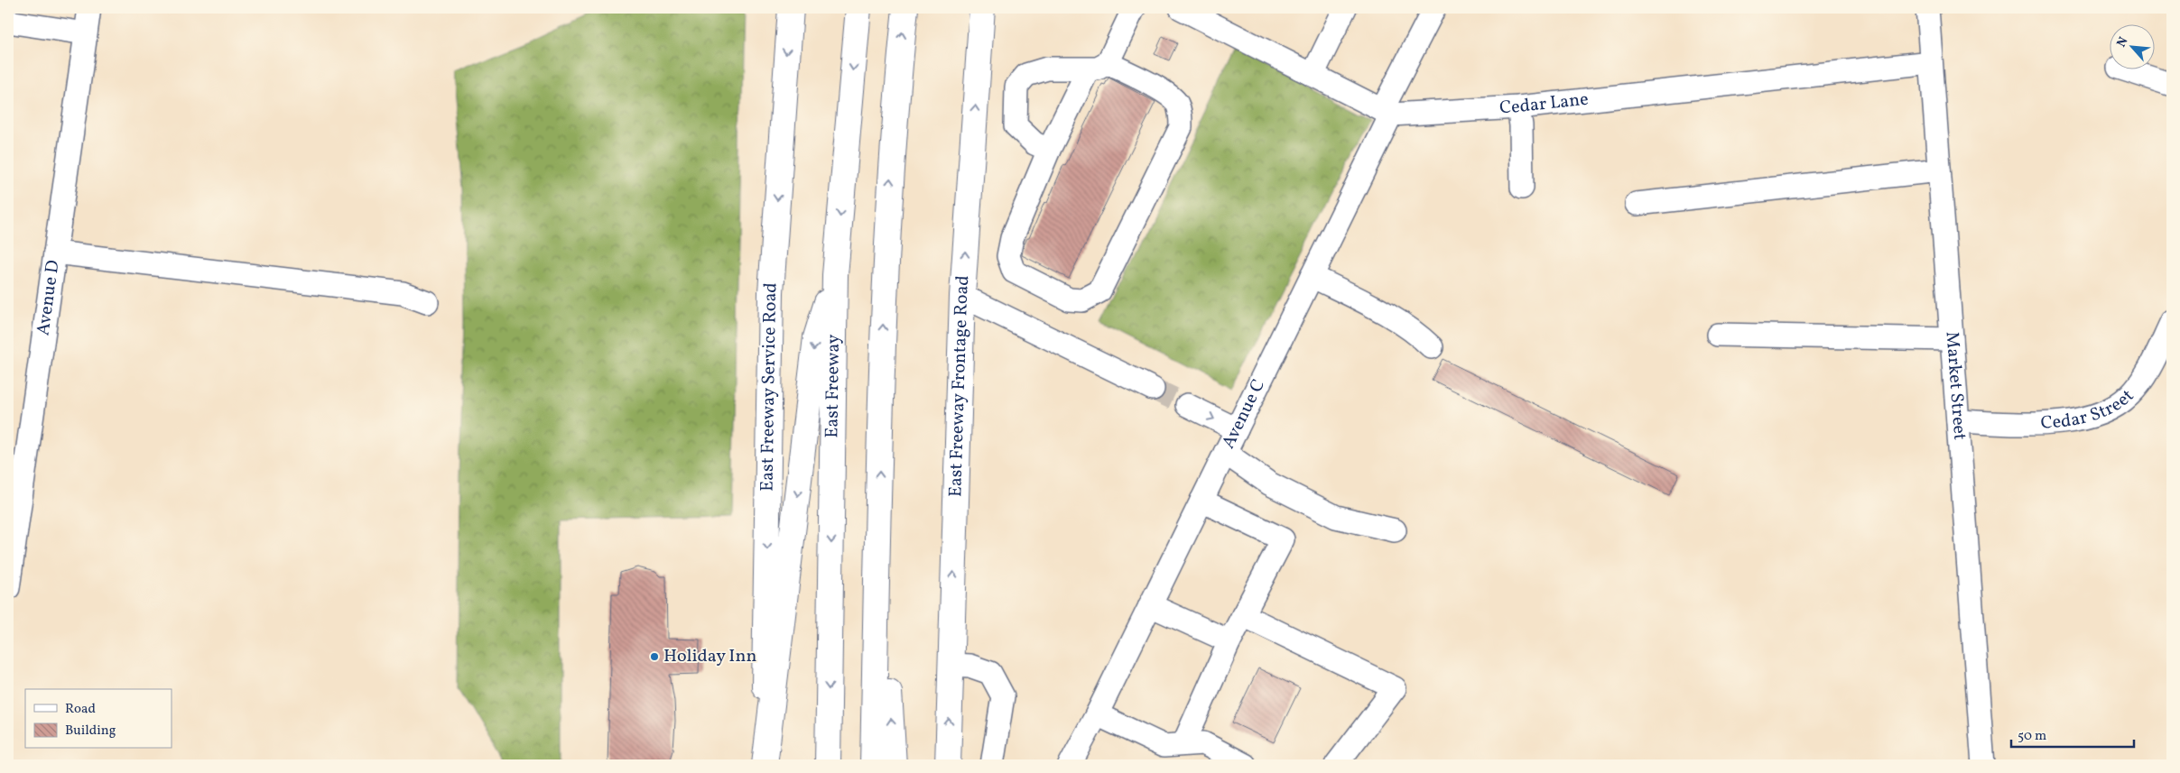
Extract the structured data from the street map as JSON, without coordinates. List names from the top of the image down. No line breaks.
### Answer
{"streets":{"main road":["East Freeway Service Road","East Freeway","East Freeway Frontage Road"],"street":["Cedar Lane","Avenue D","Market Street","Cedar Street","Avenue C"]},"crossings":[["Cedar Lane","Market Street"],["Cedar Lane","Avenue C"],["Market Street","Cedar Street"]],"places":["Holiday Inn"],"legend":["Road","Building"],"scale_bar":"50 m","north":"top left"}
